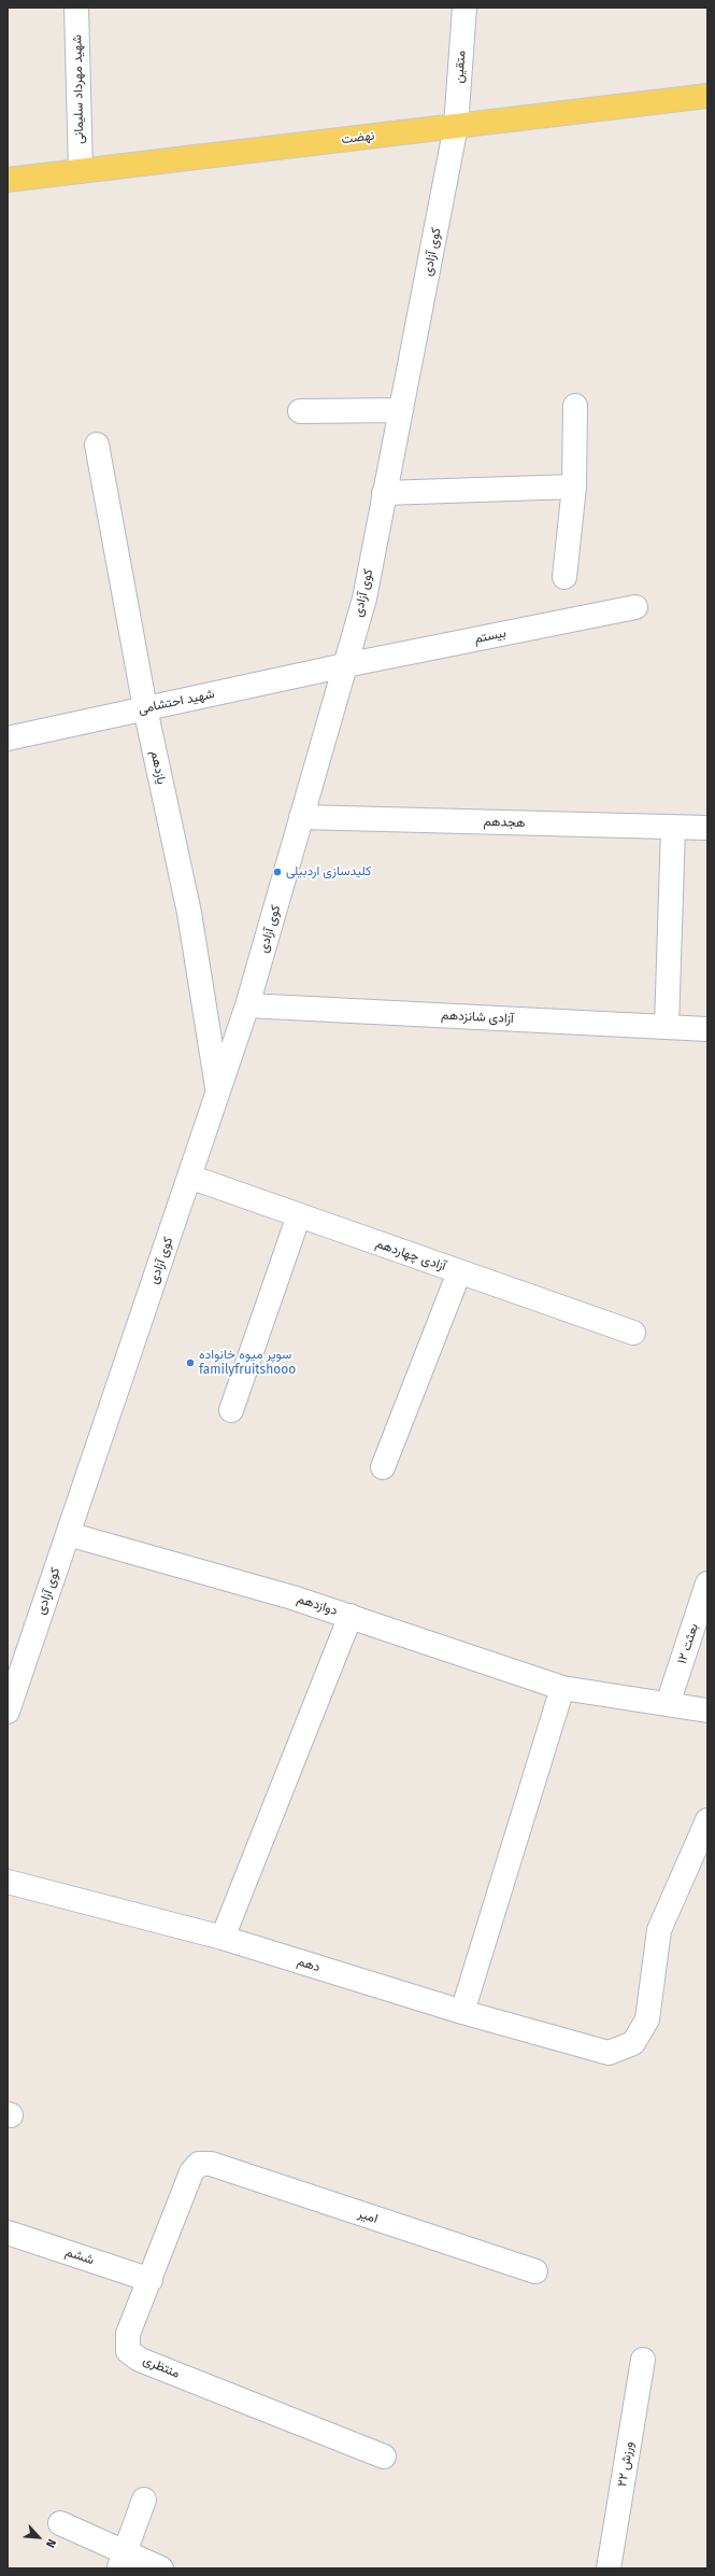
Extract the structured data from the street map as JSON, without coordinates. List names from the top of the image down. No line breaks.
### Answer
{"streets":{"main road":["نهضت"],"street":["متقین","شهید مهرداد سلیمانی","کوی آزادی","بیستم","شهید احتشامی","یازدهم","هجدهم","آزادی شانزدهم","آزادی چهاردهم","دوازدهم","بعثت ۱۲","دهم","امیر","ششم","منتظری","ورزش ۲۲"]},"crossings":[["متقین","نهضت"],["متقین","کوی آزادی"],["شهید مهرداد سلیمانی","نهضت"],["نهضت","کوی آزادی"],["کوی آزادی","بیستم"],["کوی آزادی","شهید احتشامی"],["کوی آزادی","یازدهم"],["کوی آزادی","هجدهم"],["کوی آزادی","آزادی شانزدهم"],["کوی آزادی","آزادی چهاردهم"],["کوی آزادی","دوازدهم"],["بیستم","شهید احتشامی"],["شهید احتشامی","یازدهم"],["دوازدهم","بعثت ۱۲"],["امیر","منتظری"],["ششم","منتظری"]],"places":["کلیدسازی اردبیلی","سوپر میوه خانواده familyfruitshooo"],"north":"bottom right"}
